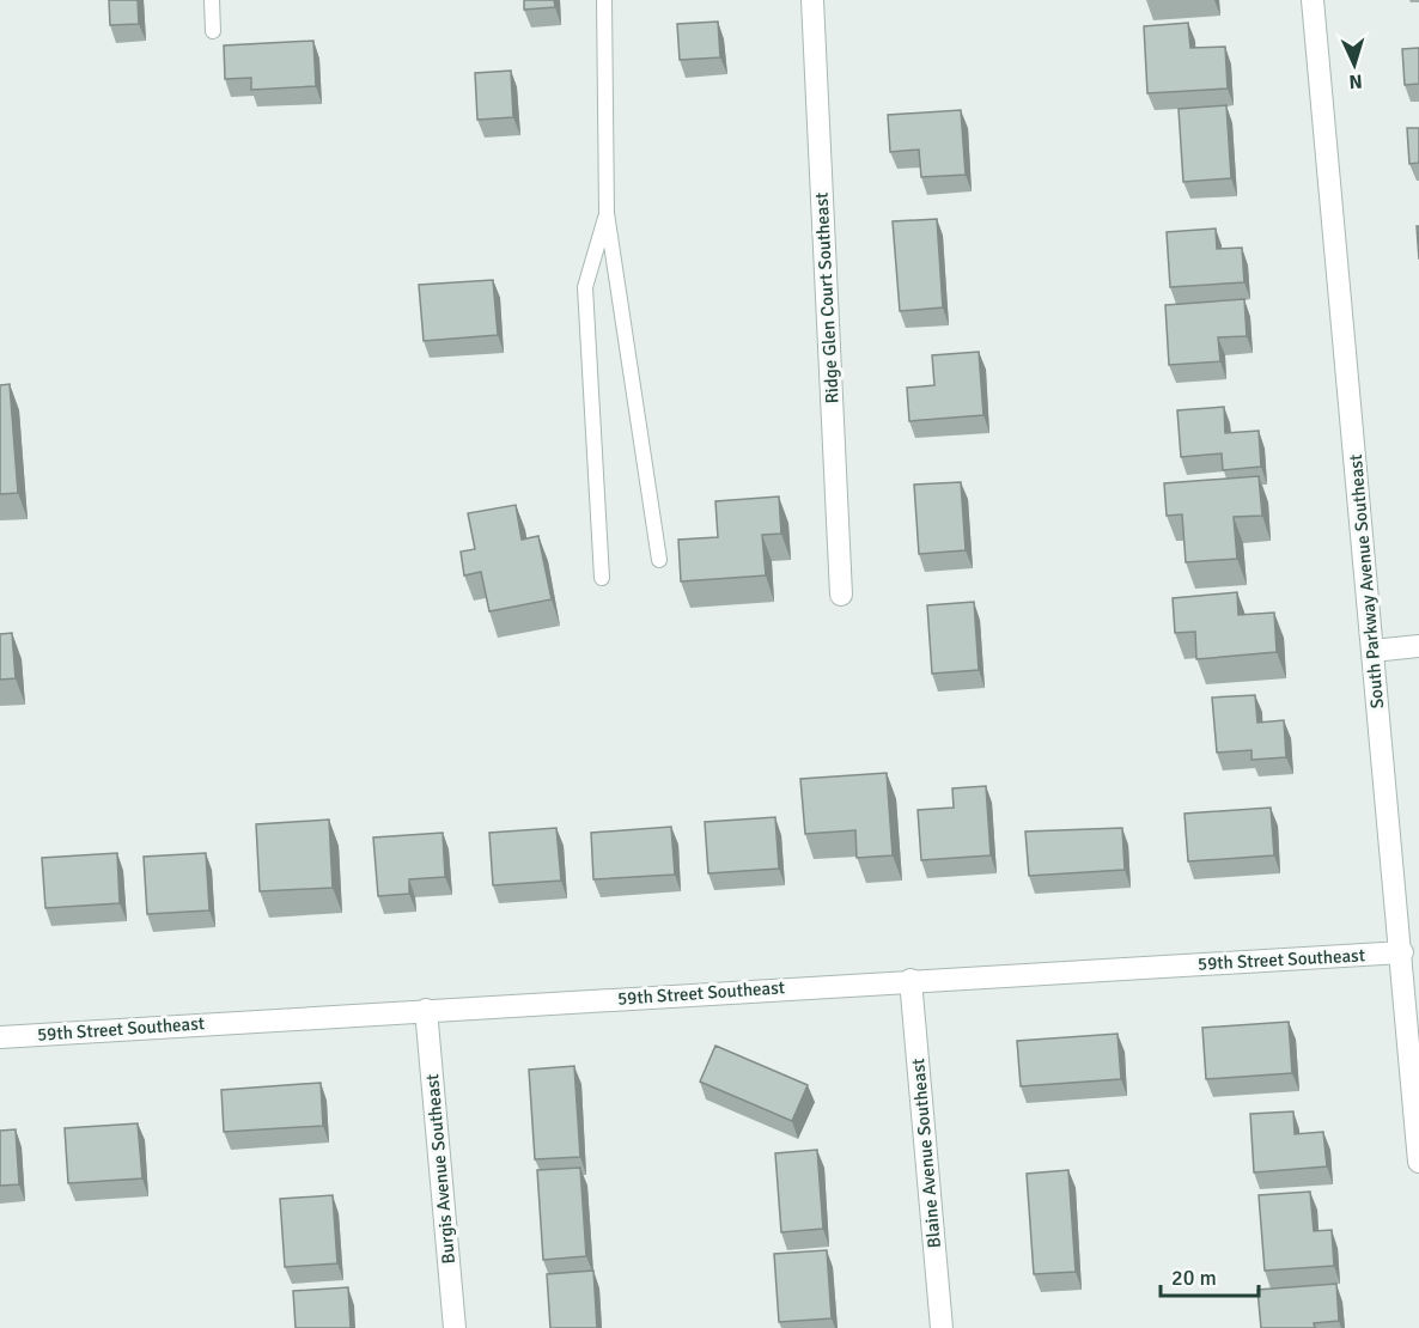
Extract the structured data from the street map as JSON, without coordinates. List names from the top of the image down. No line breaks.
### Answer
{"streets":{"street":["Ridge Glen Court Southeast","South Parkway Avenue Southeast","59th Street Southeast","Blaine Avenue Southeast","Burgis Avenue Southeast"]},"crossings":[["South Parkway Avenue Southeast","59th Street Southeast"],["59th Street Southeast","Blaine Avenue Southeast"],["59th Street Southeast","Burgis Avenue Southeast"]],"scale_bar":"20 m","north":"bottom"}
